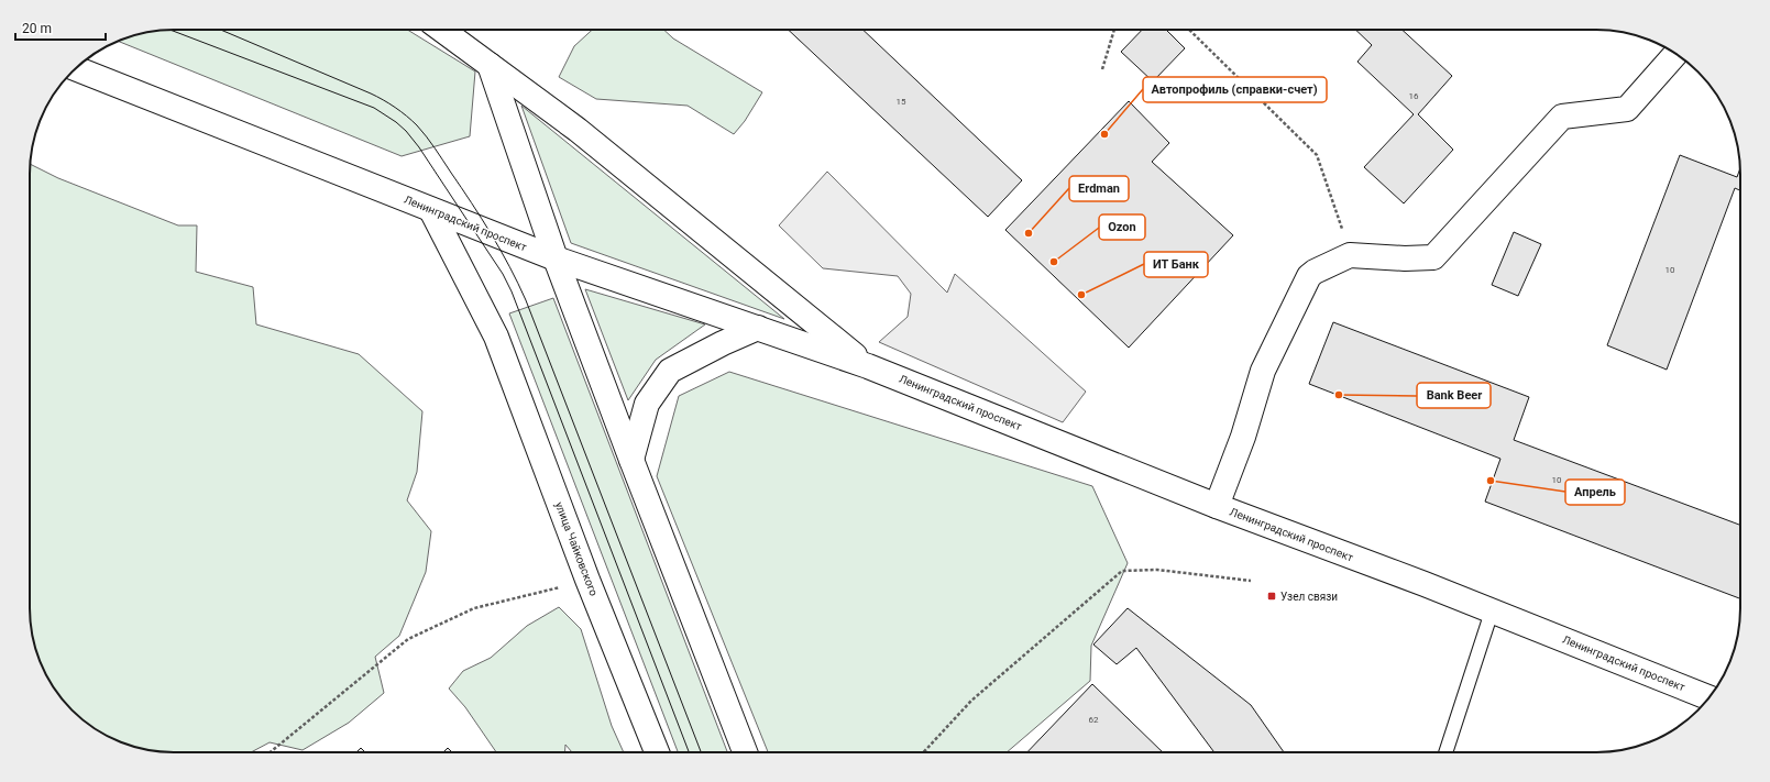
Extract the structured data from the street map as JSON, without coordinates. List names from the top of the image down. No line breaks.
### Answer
{"streets":{"main road":["Ленинградский проспект","улица Чайковского"]},"crossings":[["Ленинградский проспект","улица Чайковского"]],"places":{"other":["Автопрофиль (справки-счет)","Erdman","Ozon","ИТ Банк","Bank Beer","Апрель"],"transit":["Узел связи"]},"house_numbers":["16","15","10","10","62"],"scale_bar":"20 m"}
